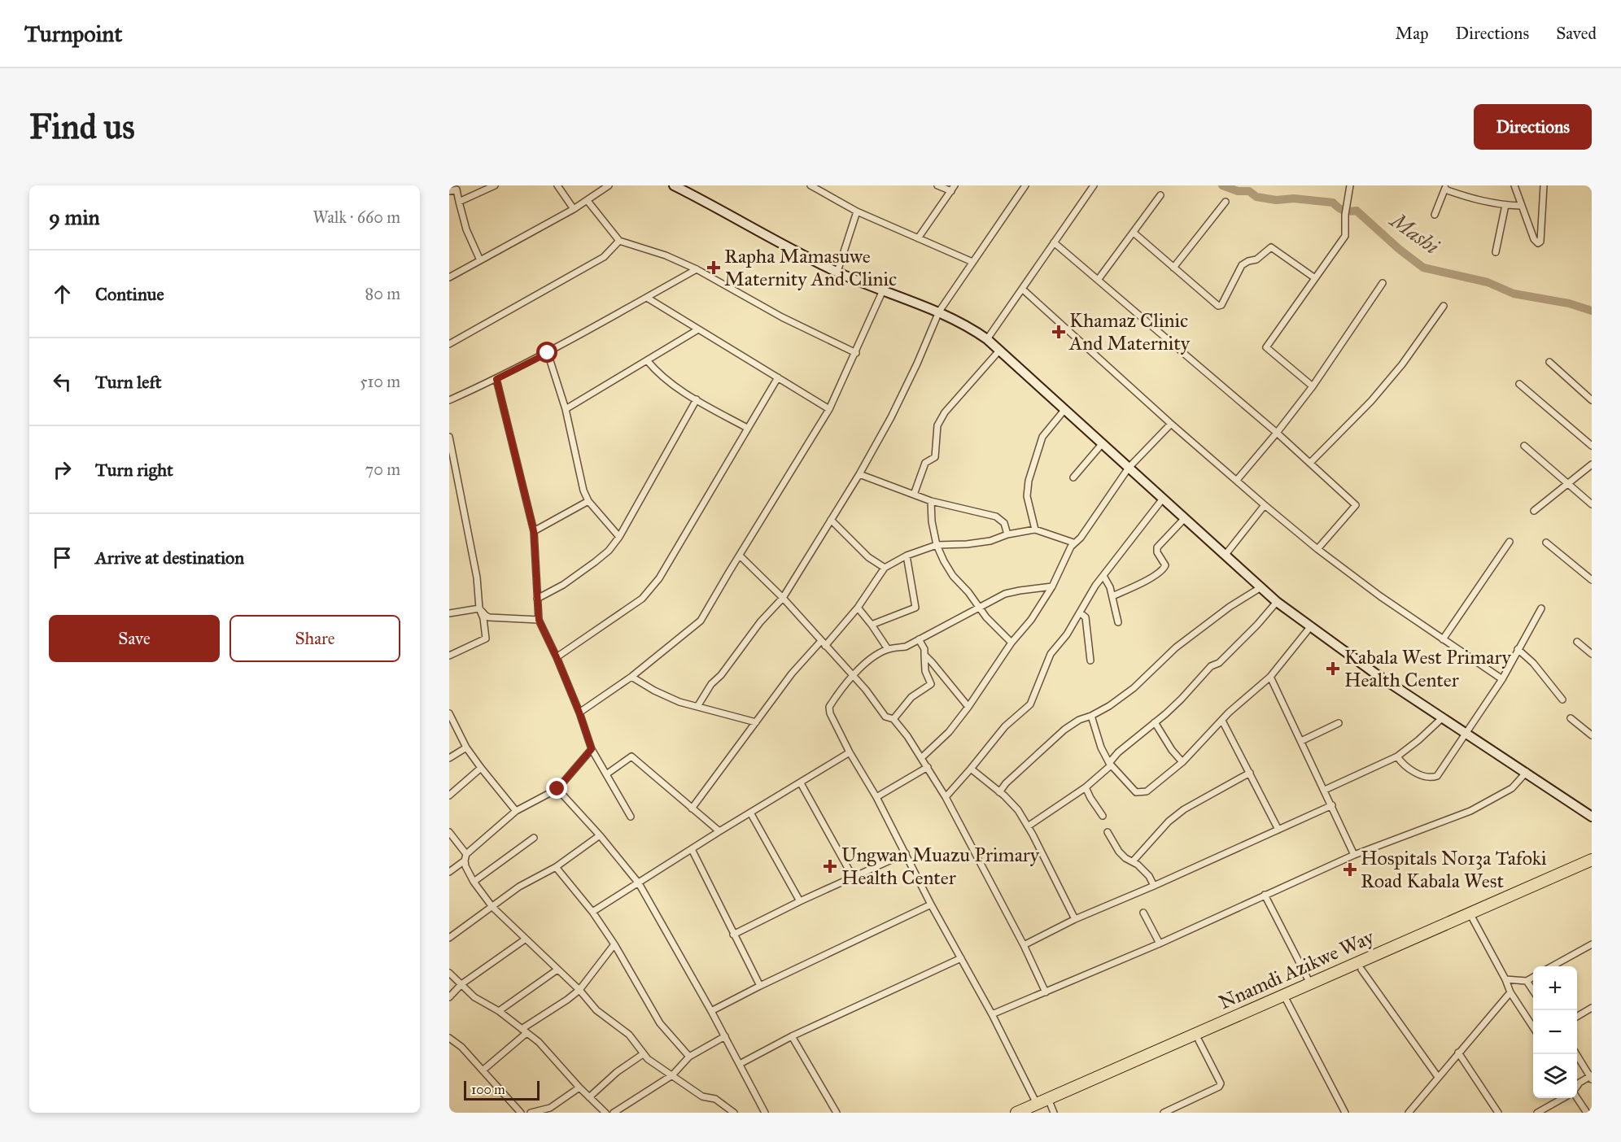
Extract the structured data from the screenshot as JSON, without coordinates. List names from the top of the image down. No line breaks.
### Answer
{"streets":{"highway":["Nnamdi Azikwe Way"]},"water":["Mashi"],"places":{"health":["Rapha Mamasuwe Maternity And Clinic","Khamaz Clinic And Maternity","Kabala West Primary Health Center","Ungwan Muazu Primary Health Center","Hospitals No13a Tafoki Road Kabala West"]},"scale_bar":"100 m","page":{"header":"Turnpoint","nav":["Map","Directions","Saved"],"buttons":["Directions",["Save","Share"]],"title":"Find us","heading":["9 min","Walk · 660 m"],"list":[["Continue","80 m"],["Turn left","510 m"],["Turn right","70 m"],"Arrive at destination"],"map_buttons":["+","−"],"scale":"100 m"}}
